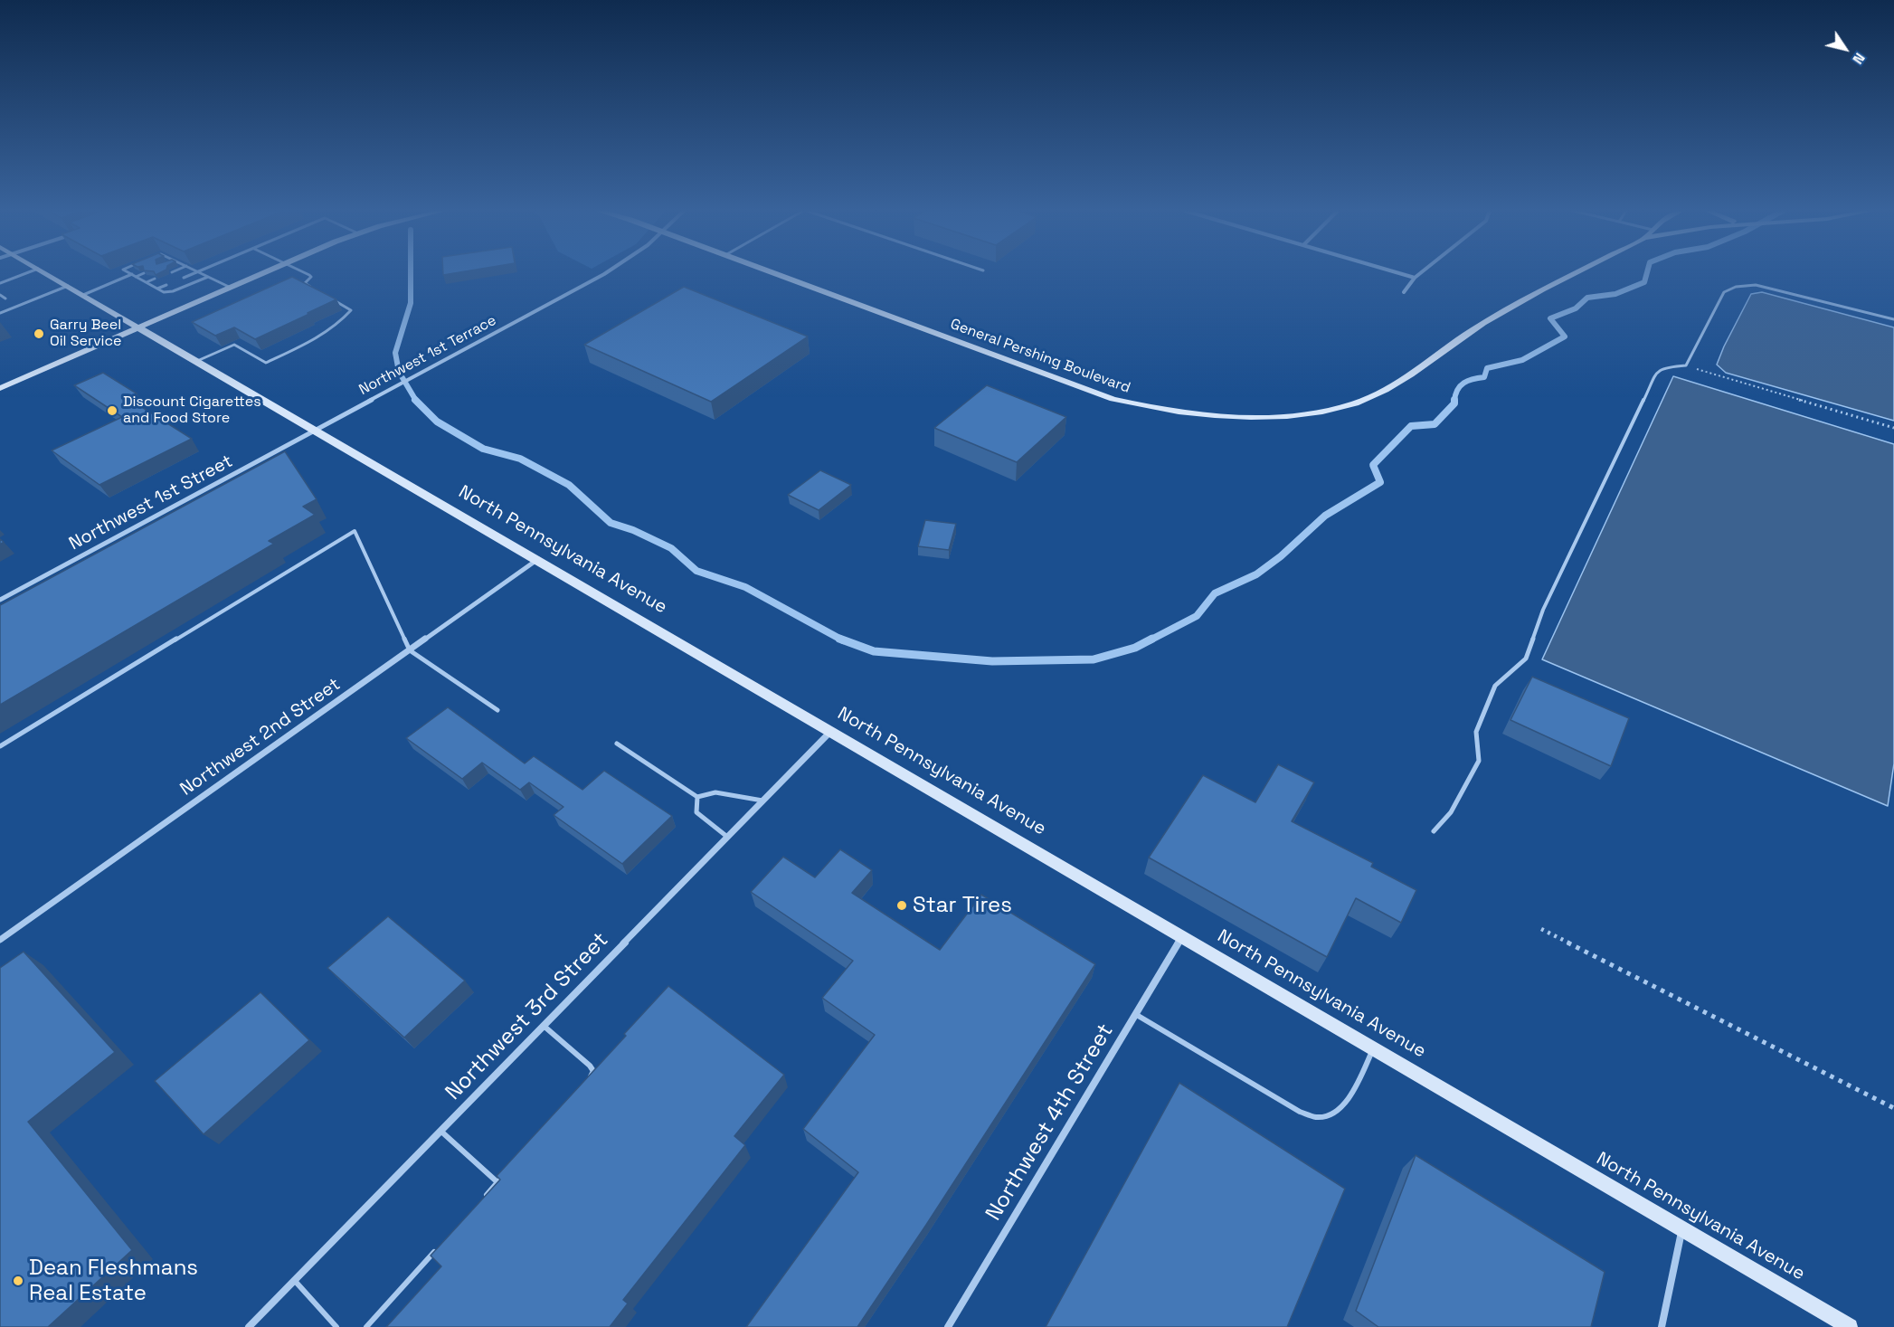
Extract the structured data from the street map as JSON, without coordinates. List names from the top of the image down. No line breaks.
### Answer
{"streets":{"main road":["General Pershing Boulevard","North Pennsylvania Avenue"],"street":["Northwest 1st Terrace","Northwest 1st Street","Northwest 2nd Street","Northwest 3rd Street","Northwest 4th Street"]},"crossings":[["Northwest 1st Terrace","Northwest 1st Street"],["Northwest 1st Terrace","North Pennsylvania Avenue"],["Northwest 1st Street","North Pennsylvania Avenue"],["North Pennsylvania Avenue","Northwest 2nd Street"],["North Pennsylvania Avenue","Northwest 3rd Street"],["North Pennsylvania Avenue","Northwest 4th Street"]],"places":["Garry Beel Oil Service","Discount Cigarettes and Food Store","Star Tires","Dean Fleshmans Real Estate"],"north":"bottom right"}
